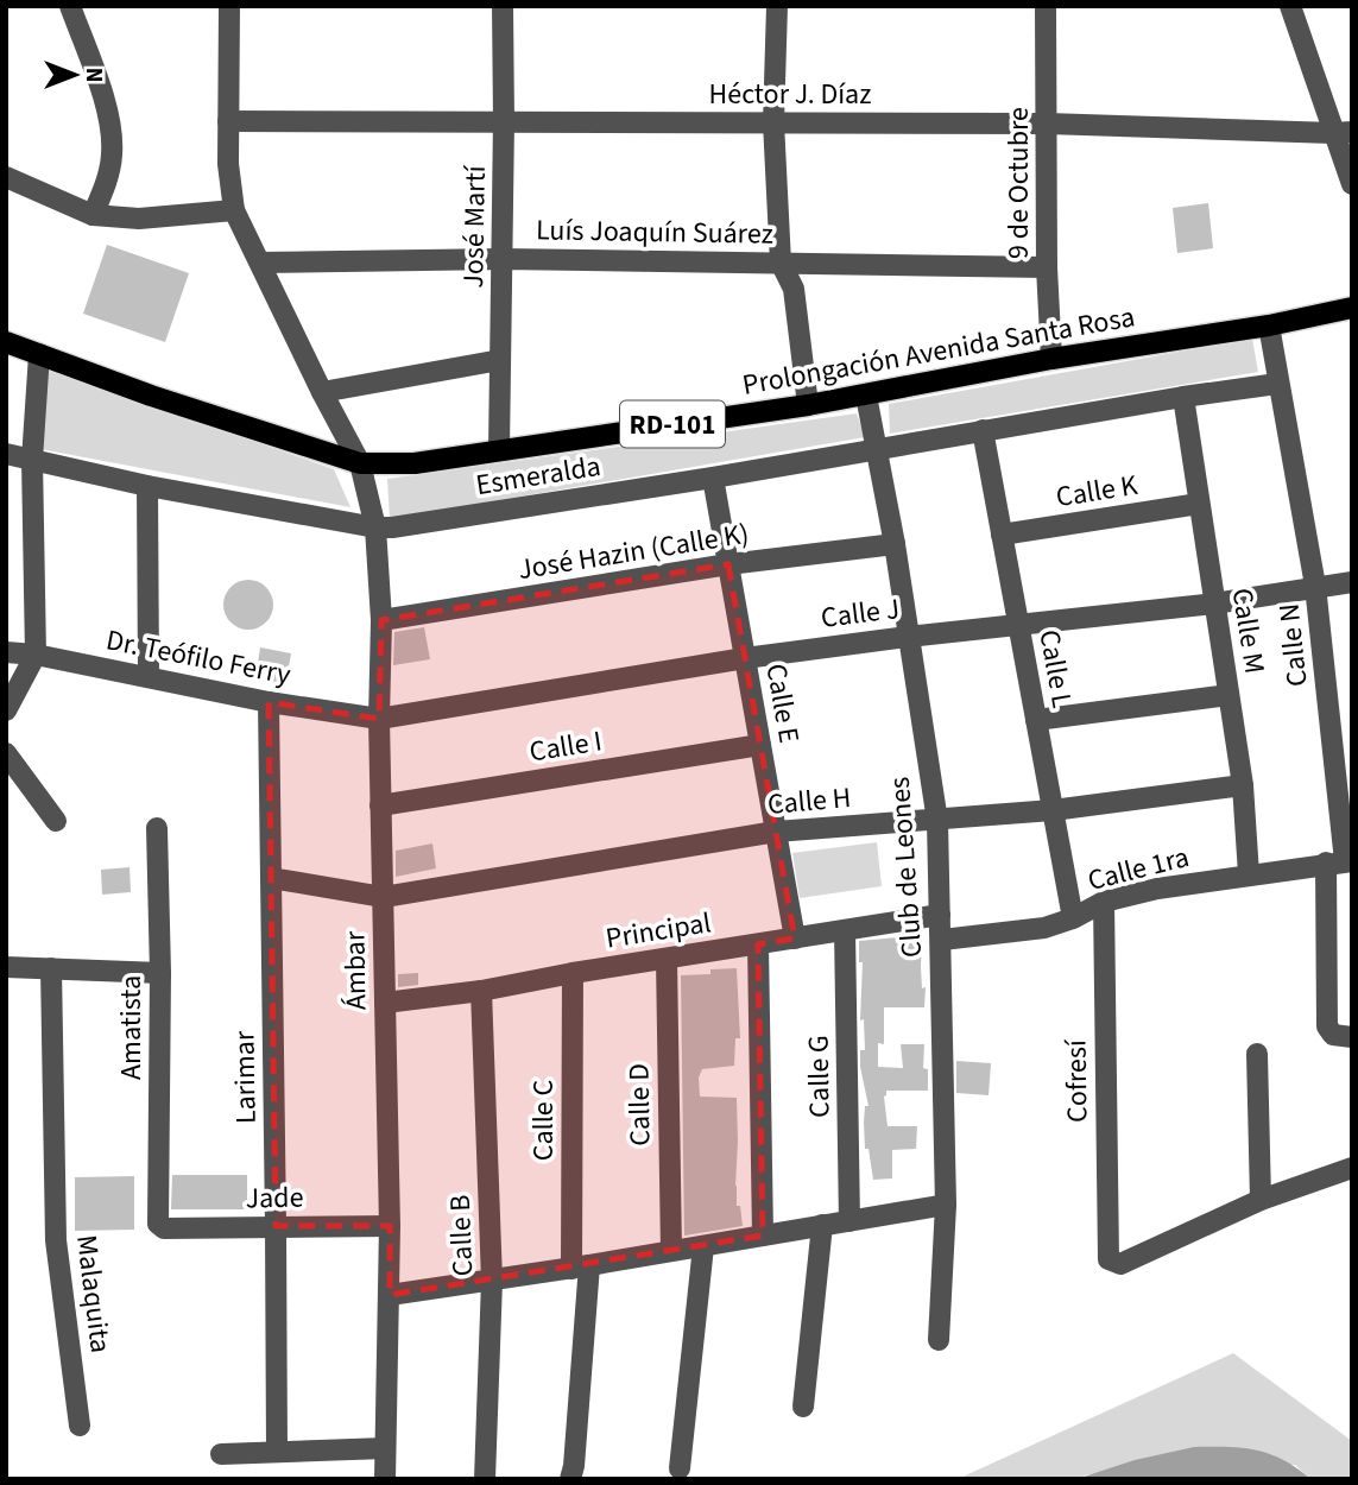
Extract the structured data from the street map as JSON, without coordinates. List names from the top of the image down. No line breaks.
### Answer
{"streets":{"main road":["Prolongación Avenida Santa Rosa","RD-101"],"street":["Héctor J. Díaz","9 de Octubre","José Martí","Luís Joaquín Suárez","Esmeralda","Calle K","José Hazin (Calle K)","Calle J","Calle M","Calle N","Dr. Teófilo Ferry","Calle L","Calle E","Calle I","Calle H","Club de Leones","Calle 1ra","Principal","Ámbar","Amatista","Calle G","Larimar","Cofresí","Calle D","Calle C","Jade","Calle B","Malaquita"]},"crossings":[["Héctor J. Díaz","9 de Octubre"],["Héctor J. Díaz","José Martí"],["9 de Octubre","Luís Joaquín Suárez"],["9 de Octubre","Prolongación Avenida Santa Rosa"],["José Martí","Luís Joaquín Suárez"],["José Martí","Prolongación Avenida Santa Rosa"],["Luís Joaquín Suárez","Ámbar"],["Prolongación Avenida Santa Rosa","Calle N"],["Prolongación Avenida Santa Rosa","Club de Leones"],["Prolongación Avenida Santa Rosa","Ámbar"],["Esmeralda","Calle M"],["Esmeralda","Calle N"],["Esmeralda","Calle L"],["Esmeralda","Calle E"],["Esmeralda","Club de Leones"],["Esmeralda","Ámbar"],["Calle K","Calle M"],["Calle K","Calle L"],["José Hazin (Calle K)","Calle E"],["José Hazin (Calle K)","Club de Leones"],["José Hazin (Calle K)","Ámbar"],["Calle J","Calle M"],["Calle J","Calle N"],["Calle J","Dr. Teófilo Ferry"],["Calle J","Calle L"],["Calle J","Calle E"],["Calle J","Club de Leones"],["Calle J","Ámbar"],["Calle M","Calle H"],["Calle M","Calle 1ra"],["Calle N","Calle 1ra"],["Dr. Teófilo Ferry","Ámbar"],["Dr. Teófilo Ferry","Larimar"],["Calle L","Calle H"],["Calle L","Calle 1ra"],["Calle E","Calle I"],["Calle E","Calle H"],["Calle E","Principal"],["Calle I","Ámbar"],["Calle H","Club de Leones"],["Calle H","Ámbar"],["Calle H","Larimar"],["Club de Leones","Calle 1ra"],["Club de Leones","Principal"],["Calle 1ra","Cofresí"],["Principal","Ámbar"],["Principal","Calle G"],["Principal","Calle D"],["Principal","Calle C"],["Principal","Calle B"],["Ámbar","Jade"],["Amatista","Jade"],["Larimar","Jade"]],"north":"right"}
